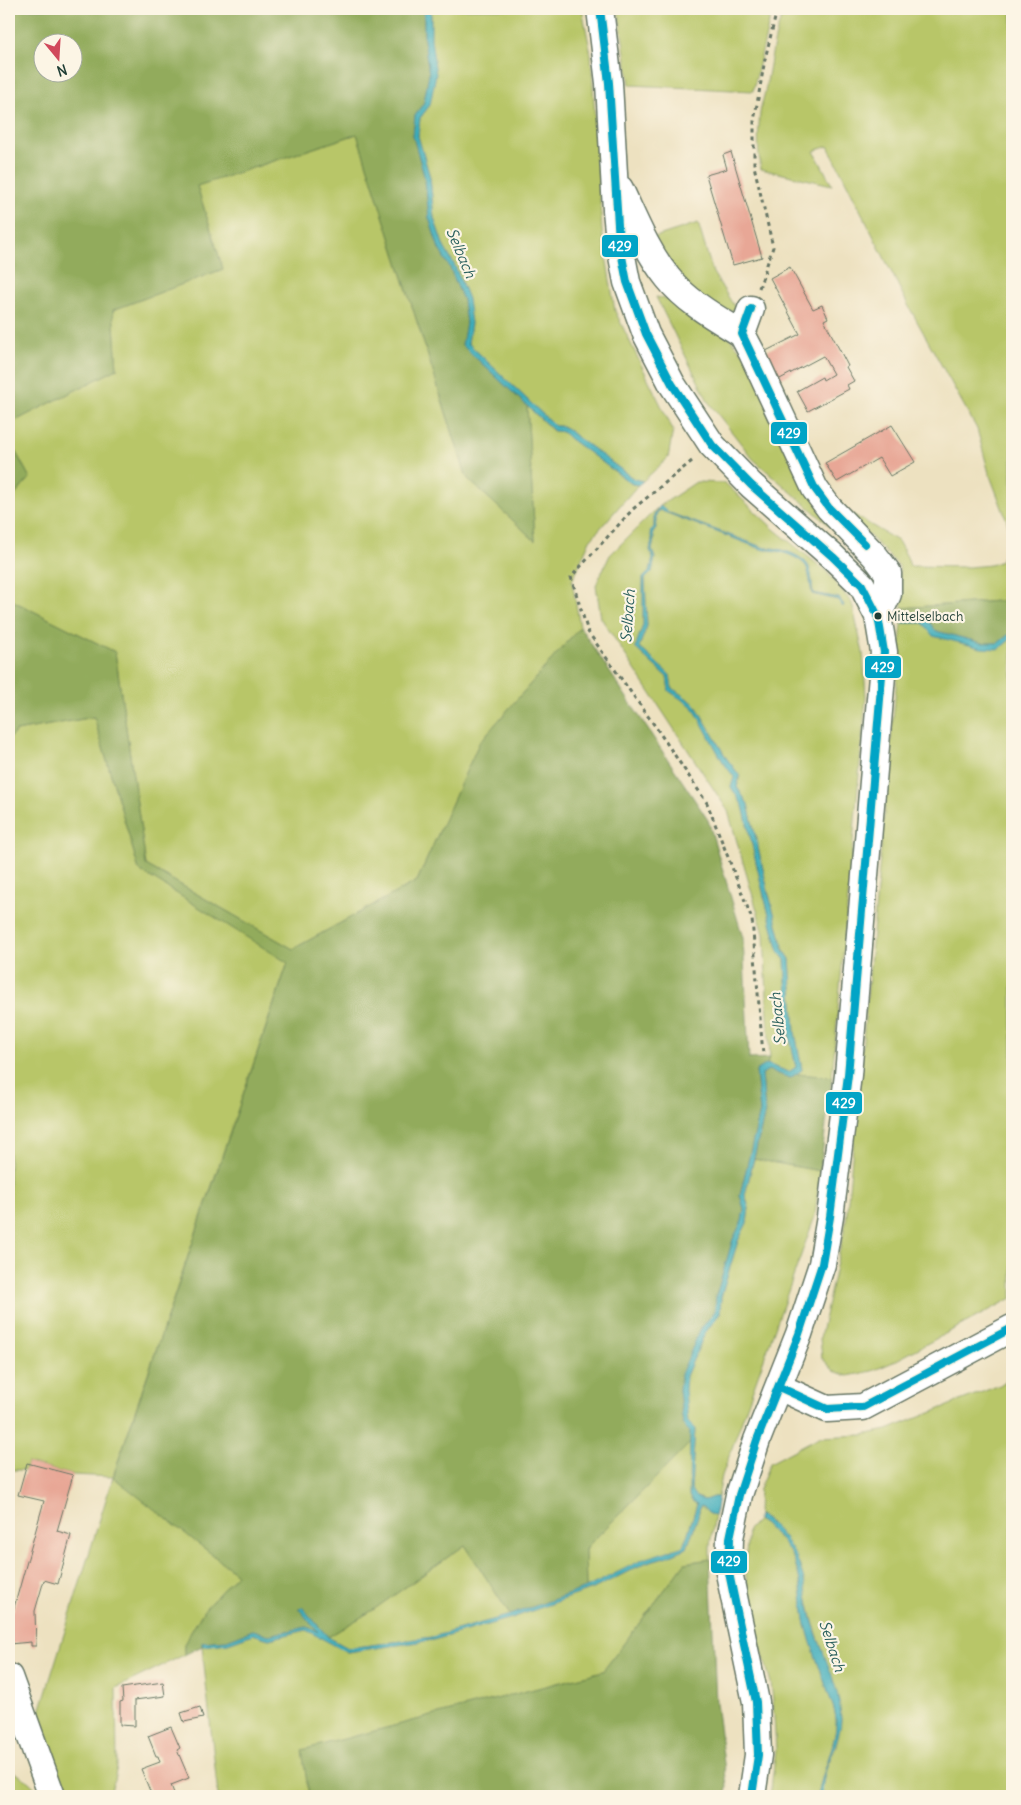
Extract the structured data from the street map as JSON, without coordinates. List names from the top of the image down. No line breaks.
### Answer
{"water":["Selbach"],"places":["Mittelselbach"],"lines":["transit line 429"],"north":"bottom"}
